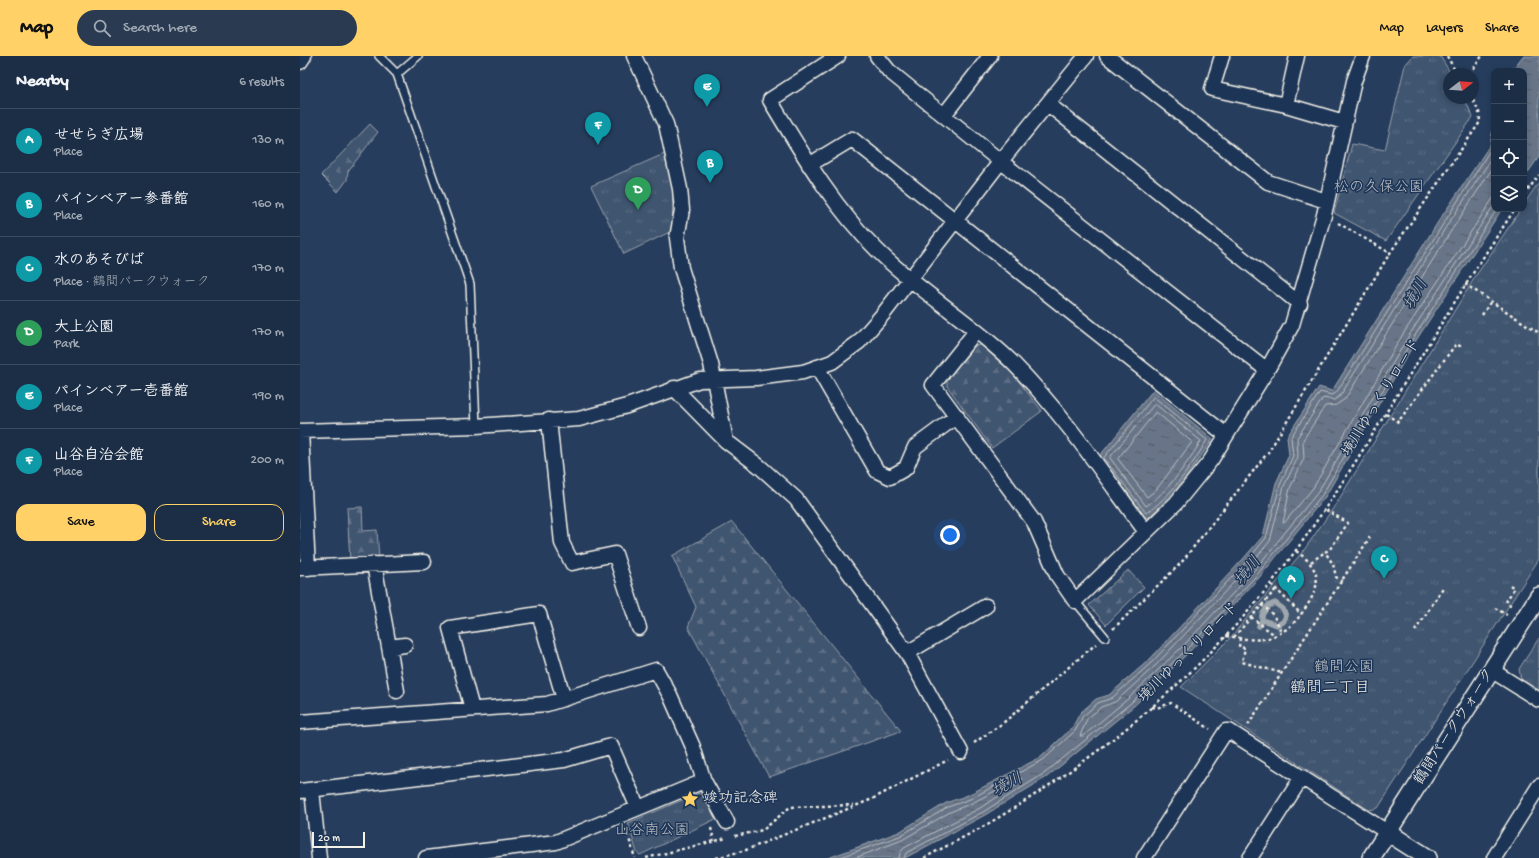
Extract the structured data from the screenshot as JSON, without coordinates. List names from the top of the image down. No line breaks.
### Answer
{"streets":{"street":["鶴間パークウォーク"],"path":["境川ゆっくりロード"]},"districts":["鶴間二丁目"],"water":["境川"],"parks":["松の久保公園","鶴間公園","山谷南公園"],"places":{"place":["竣功記念碑"]},"scale_bar":"20 m","north":"right","page":{"header":"Map","search":"Search here","nav":["Map","Layers","Share"],"heading":["Nearby","6 results"],"map_buttons":["+","−"],"pins":["E","F","B","D","C","A"],"list":[{"mark":"A","name":"せせらぎ広場","note":"Place","value":"130 m"},{"mark":"B","name":"パインベアー参番館","note":"Place","value":"160 m"},{"mark":"C","name":"水のあそびば","note":"Place · 鶴間パークウォーク","value":"170 m"},{"mark":"D","name":"大上公園","note":"Park","value":"170 m"},{"mark":"E","name":"パインベアー壱番館","note":"Place","value":"190 m"},{"mark":"F","name":"山谷自治会館","note":"Place","value":"200 m"}],"buttons":["Save","Share"],"scale":"20 m"}}
